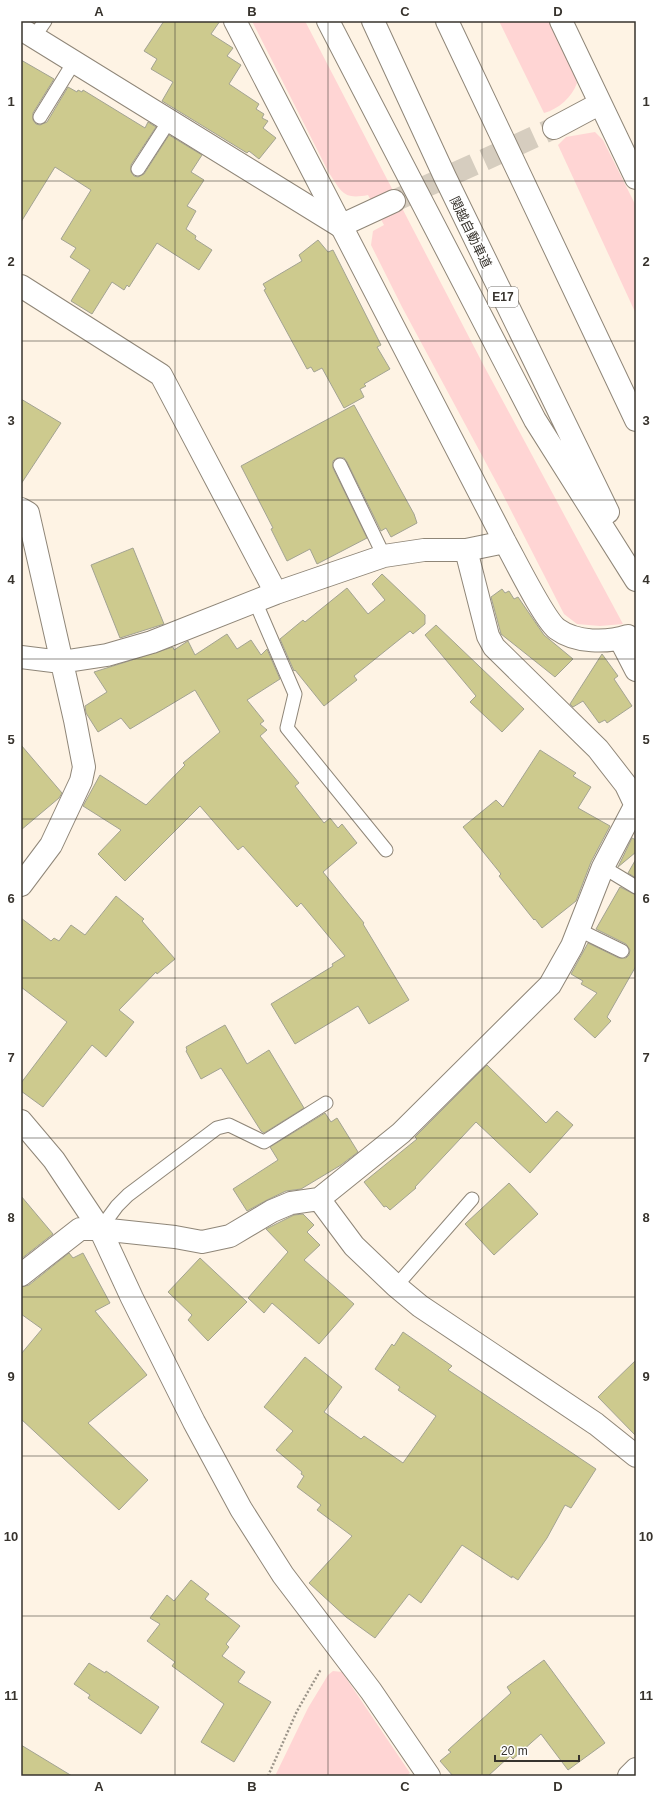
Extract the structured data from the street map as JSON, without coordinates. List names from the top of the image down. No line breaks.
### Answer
{"streets":{"main road":["関越自動車道","E17"]},"scale_bar":"20 m","grid":{"columns":["A","B","C","D"],"rows":["1","2","3","4","5","6","7","8","9","10","11"]}}
